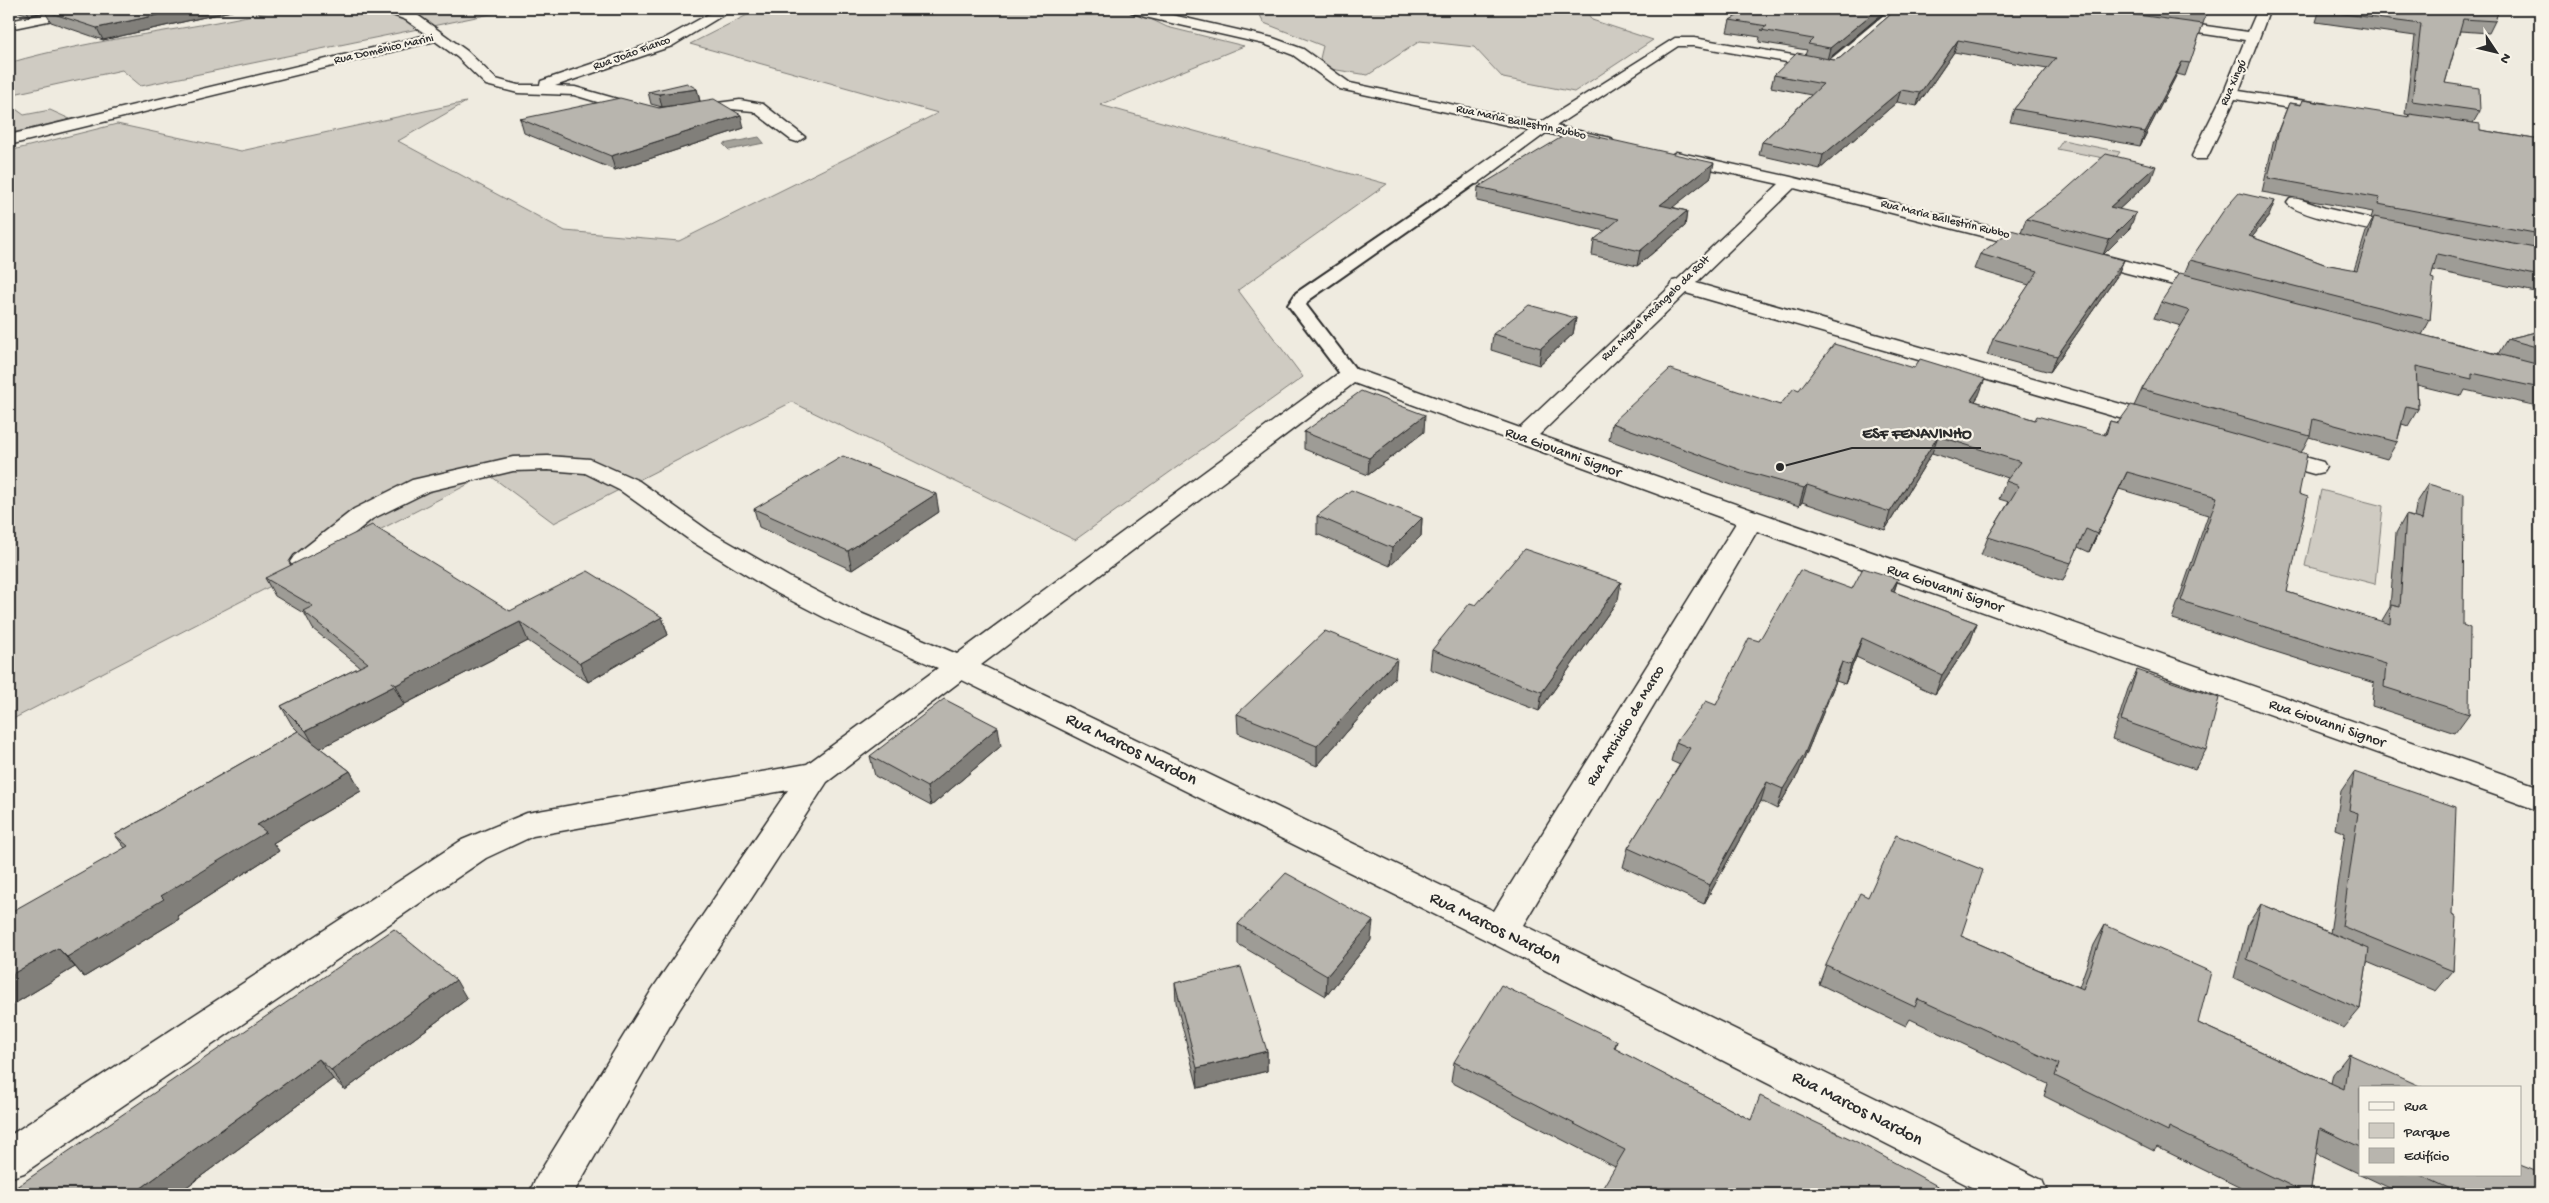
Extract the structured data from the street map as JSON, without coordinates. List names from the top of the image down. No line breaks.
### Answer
{"streets":{"street":["Rua Domênico Marini","Rua João Fianco","Rua Xingú","Rua Maria Ballestrin Rubbo","Rua Miguel Arcângelo da Rolt","Rua Giovanni Signor","Rua Archidio de Marco","Rua Marcos Nardon"]},"crossings":[["Rua Domênico Marini","Rua João Fianco"],["Rua Maria Ballestrin Rubbo","Rua Miguel Arcângelo da Rolt"],["Rua Miguel Arcângelo da Rolt","Rua Giovanni Signor"],["Rua Giovanni Signor","Rua Archidio de Marco"],["Rua Archidio de Marco","Rua Marcos Nardon"]],"places":["ESF FENAVINHO"],"legend":["Rua","Parque","Edifício"],"north":"bottom right"}
